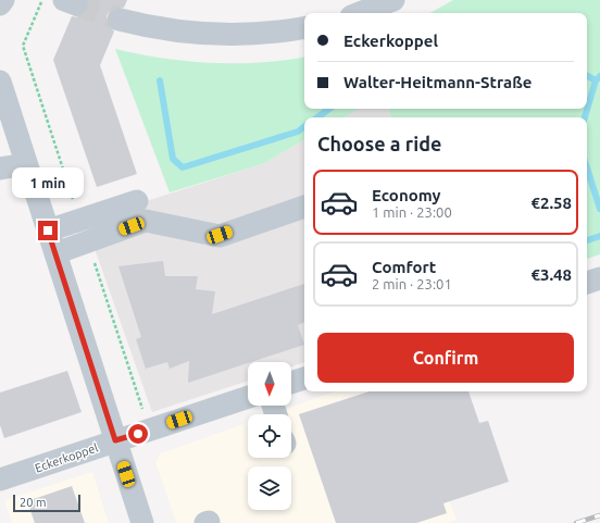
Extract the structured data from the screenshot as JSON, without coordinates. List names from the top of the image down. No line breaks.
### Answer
{"streets":{"street":["Eckerkoppel"]},"scale_bar":"20 m","north":"bottom","page":{"banner":["Eckerkoppel","Walter-Heitmann-Straße"],"heading":"Choose a ride","bubble":"1 min","list":[{"name":"Economy","note":"1 min · 23:00","value":"€2.58"},{"name":"Comfort","note":"2 min · 23:01","value":"€3.48"}],"buttons":"Confirm","scale":"20 m"}}
